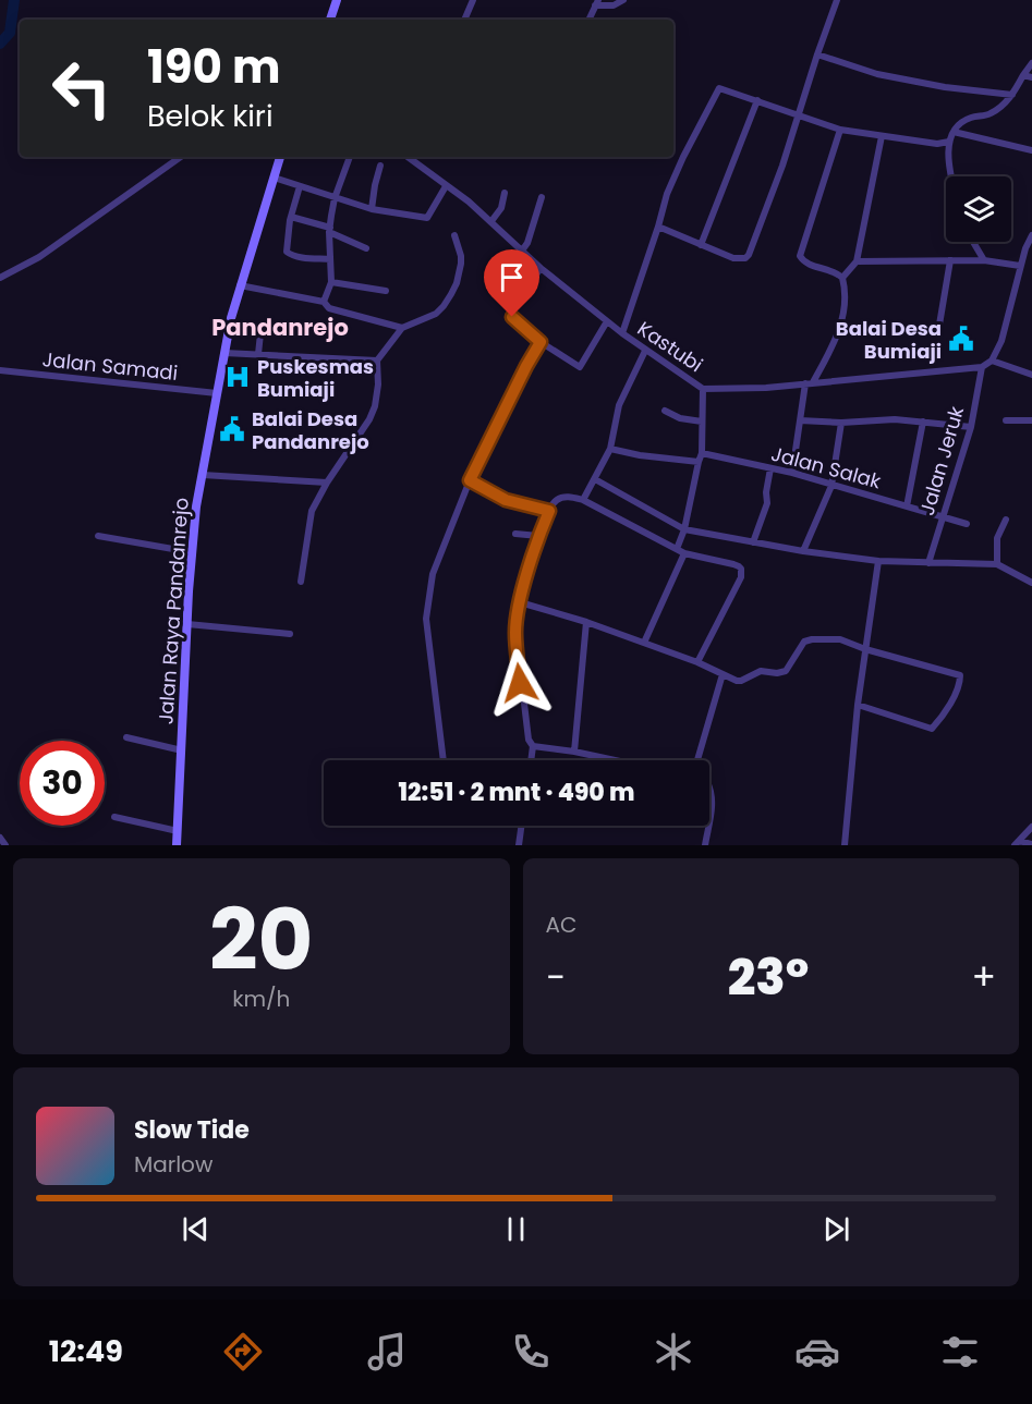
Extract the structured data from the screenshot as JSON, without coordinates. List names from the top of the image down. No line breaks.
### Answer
{"streets":{"main road":["Jalan Raya Pandanrejo"],"street":["Kastubi","Jalan Samadi","Jalan Jeruk","Jalan Salak"]},"crossings":[["Kastubi","Jalan Jeruk"],["Jalan Samadi","Jalan Raya Pandanrejo"],["Jalan Jeruk","Jalan Salak"]],"districts":["Pandanrejo"],"places":{"public building":["Balai Desa Bumiaji","Balai Desa Pandanrejo"],"hospital":["Puskesmas Bumiaji"]},"page":{"turn":["190 m","Belok kiri"],"limit":"30","trip":"12:51 · 2 mnt · 490 m","tile":[["20","km/h"],"AC"],"heat":["−","23°","+"],"song":["Slow Tide","Marlow"],"tabs":"12:49"}}
